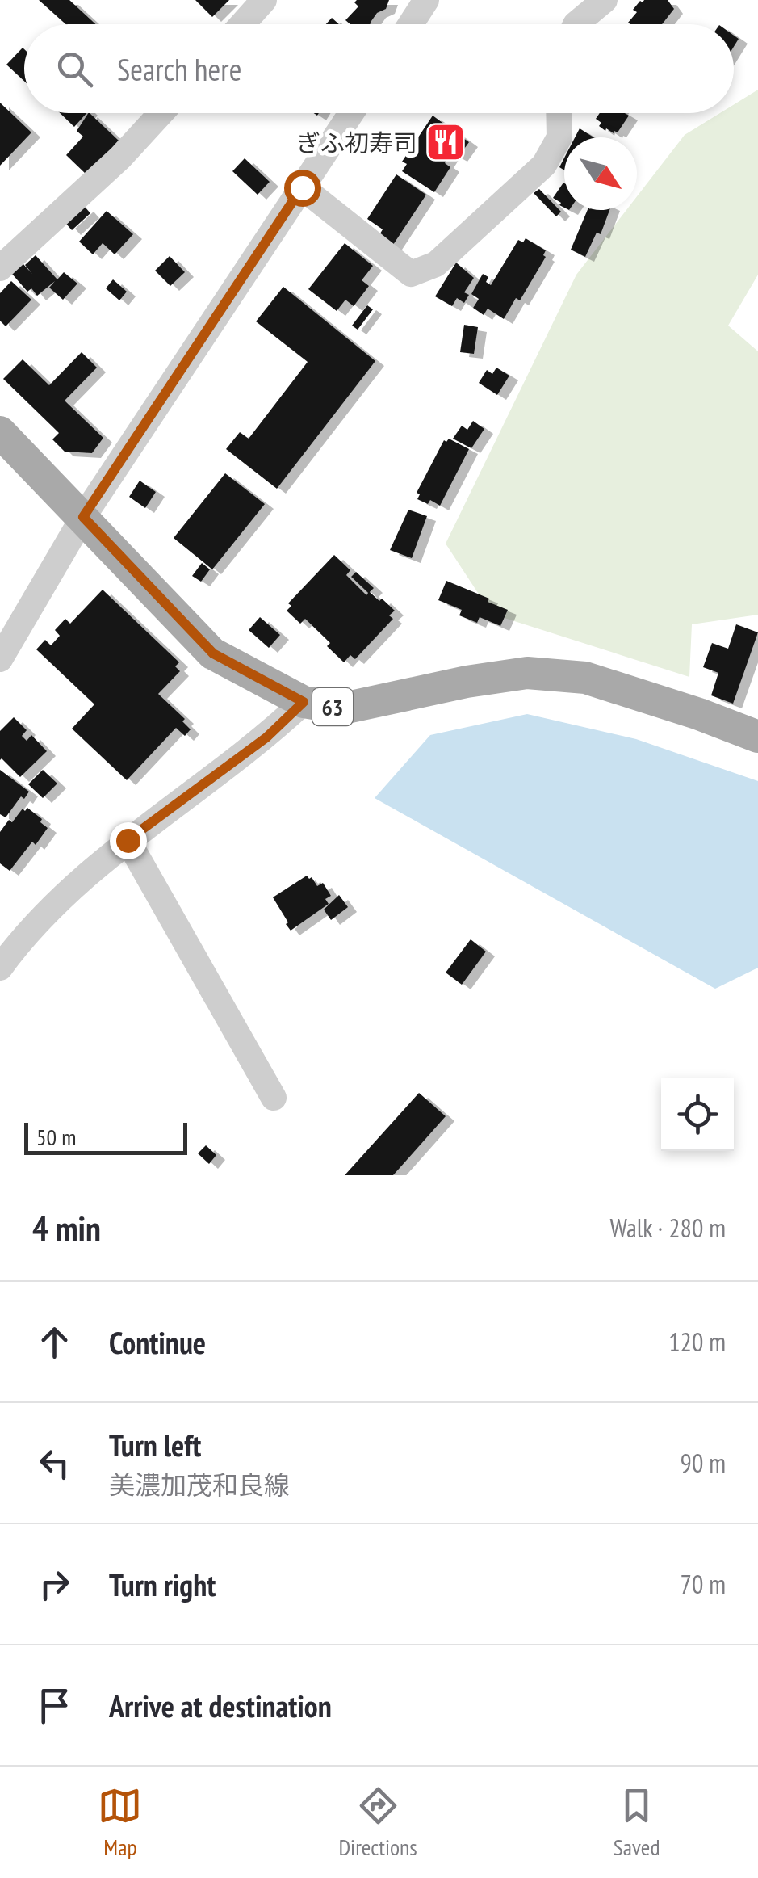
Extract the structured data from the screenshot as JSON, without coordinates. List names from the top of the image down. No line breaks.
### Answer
{"streets":{"main road":["63"]},"places":{"restaurant":["ぎふ初寿司"]},"scale_bar":"50 m","north":"bottom right","page":{"search":"Search here","scale":"50 m","heading":["4 min","Walk · 280 m"],"list":[["Continue","120 m"],["Turn left","美濃加茂和良線","90 m"],["Turn right","70 m"],"Arrive at destination"],"nav":["Map","Directions","Saved"]}}
